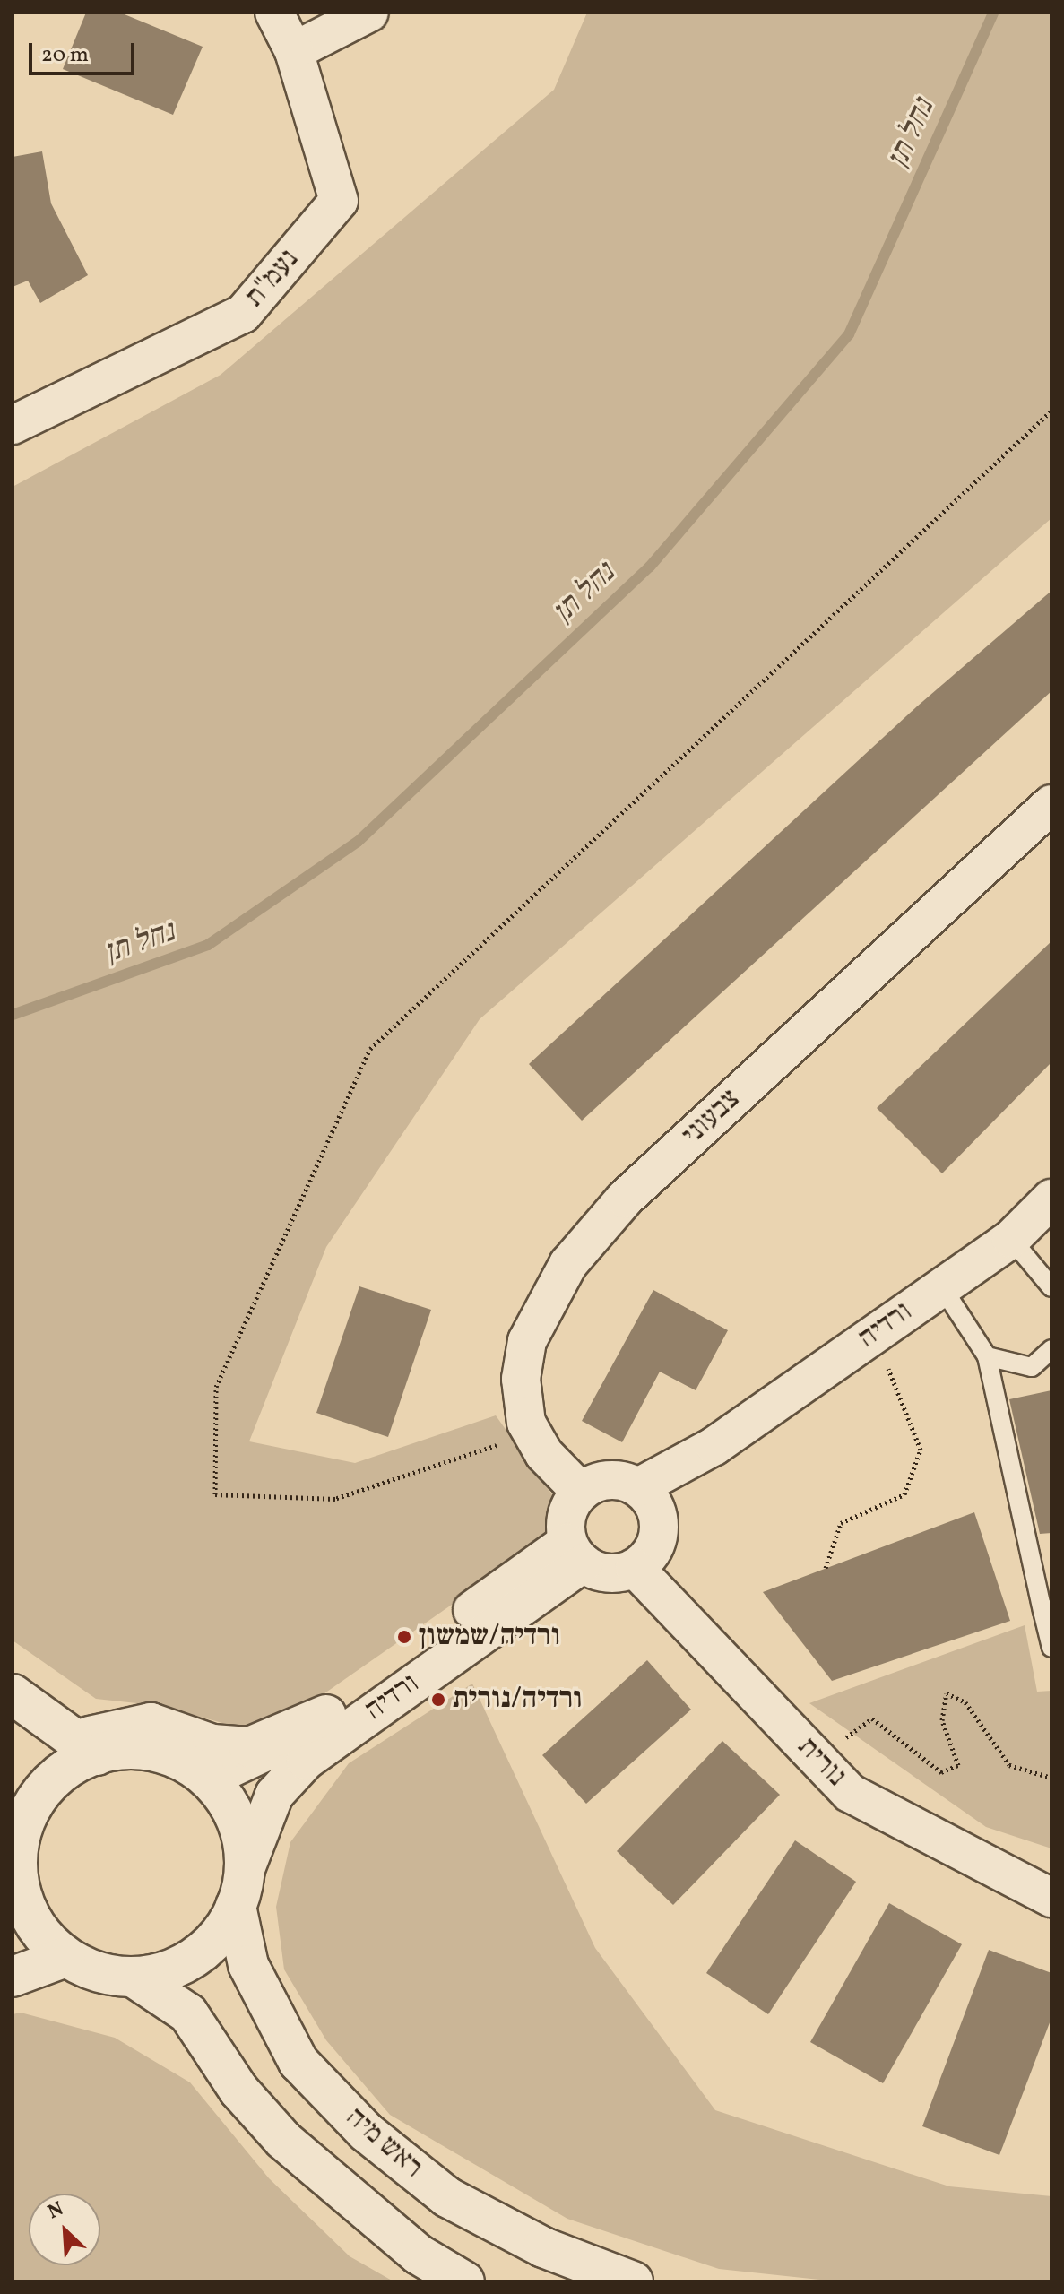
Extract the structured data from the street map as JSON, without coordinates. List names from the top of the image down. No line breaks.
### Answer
{"streets":{"street":["נעמ\"ת","צבעוני","ורדיה","נורית","ראש מיה"]},"crossings":[["צבעוני","ורדיה"],["צבעוני","נורית"],["ורדיה","נורית"],["ורדיה","ראש מיה"]],"water":["נחל תן"],"places":["ורדיה/שמשון","ורדיה/נורית"],"scale_bar":"20 m","north":"top left"}
